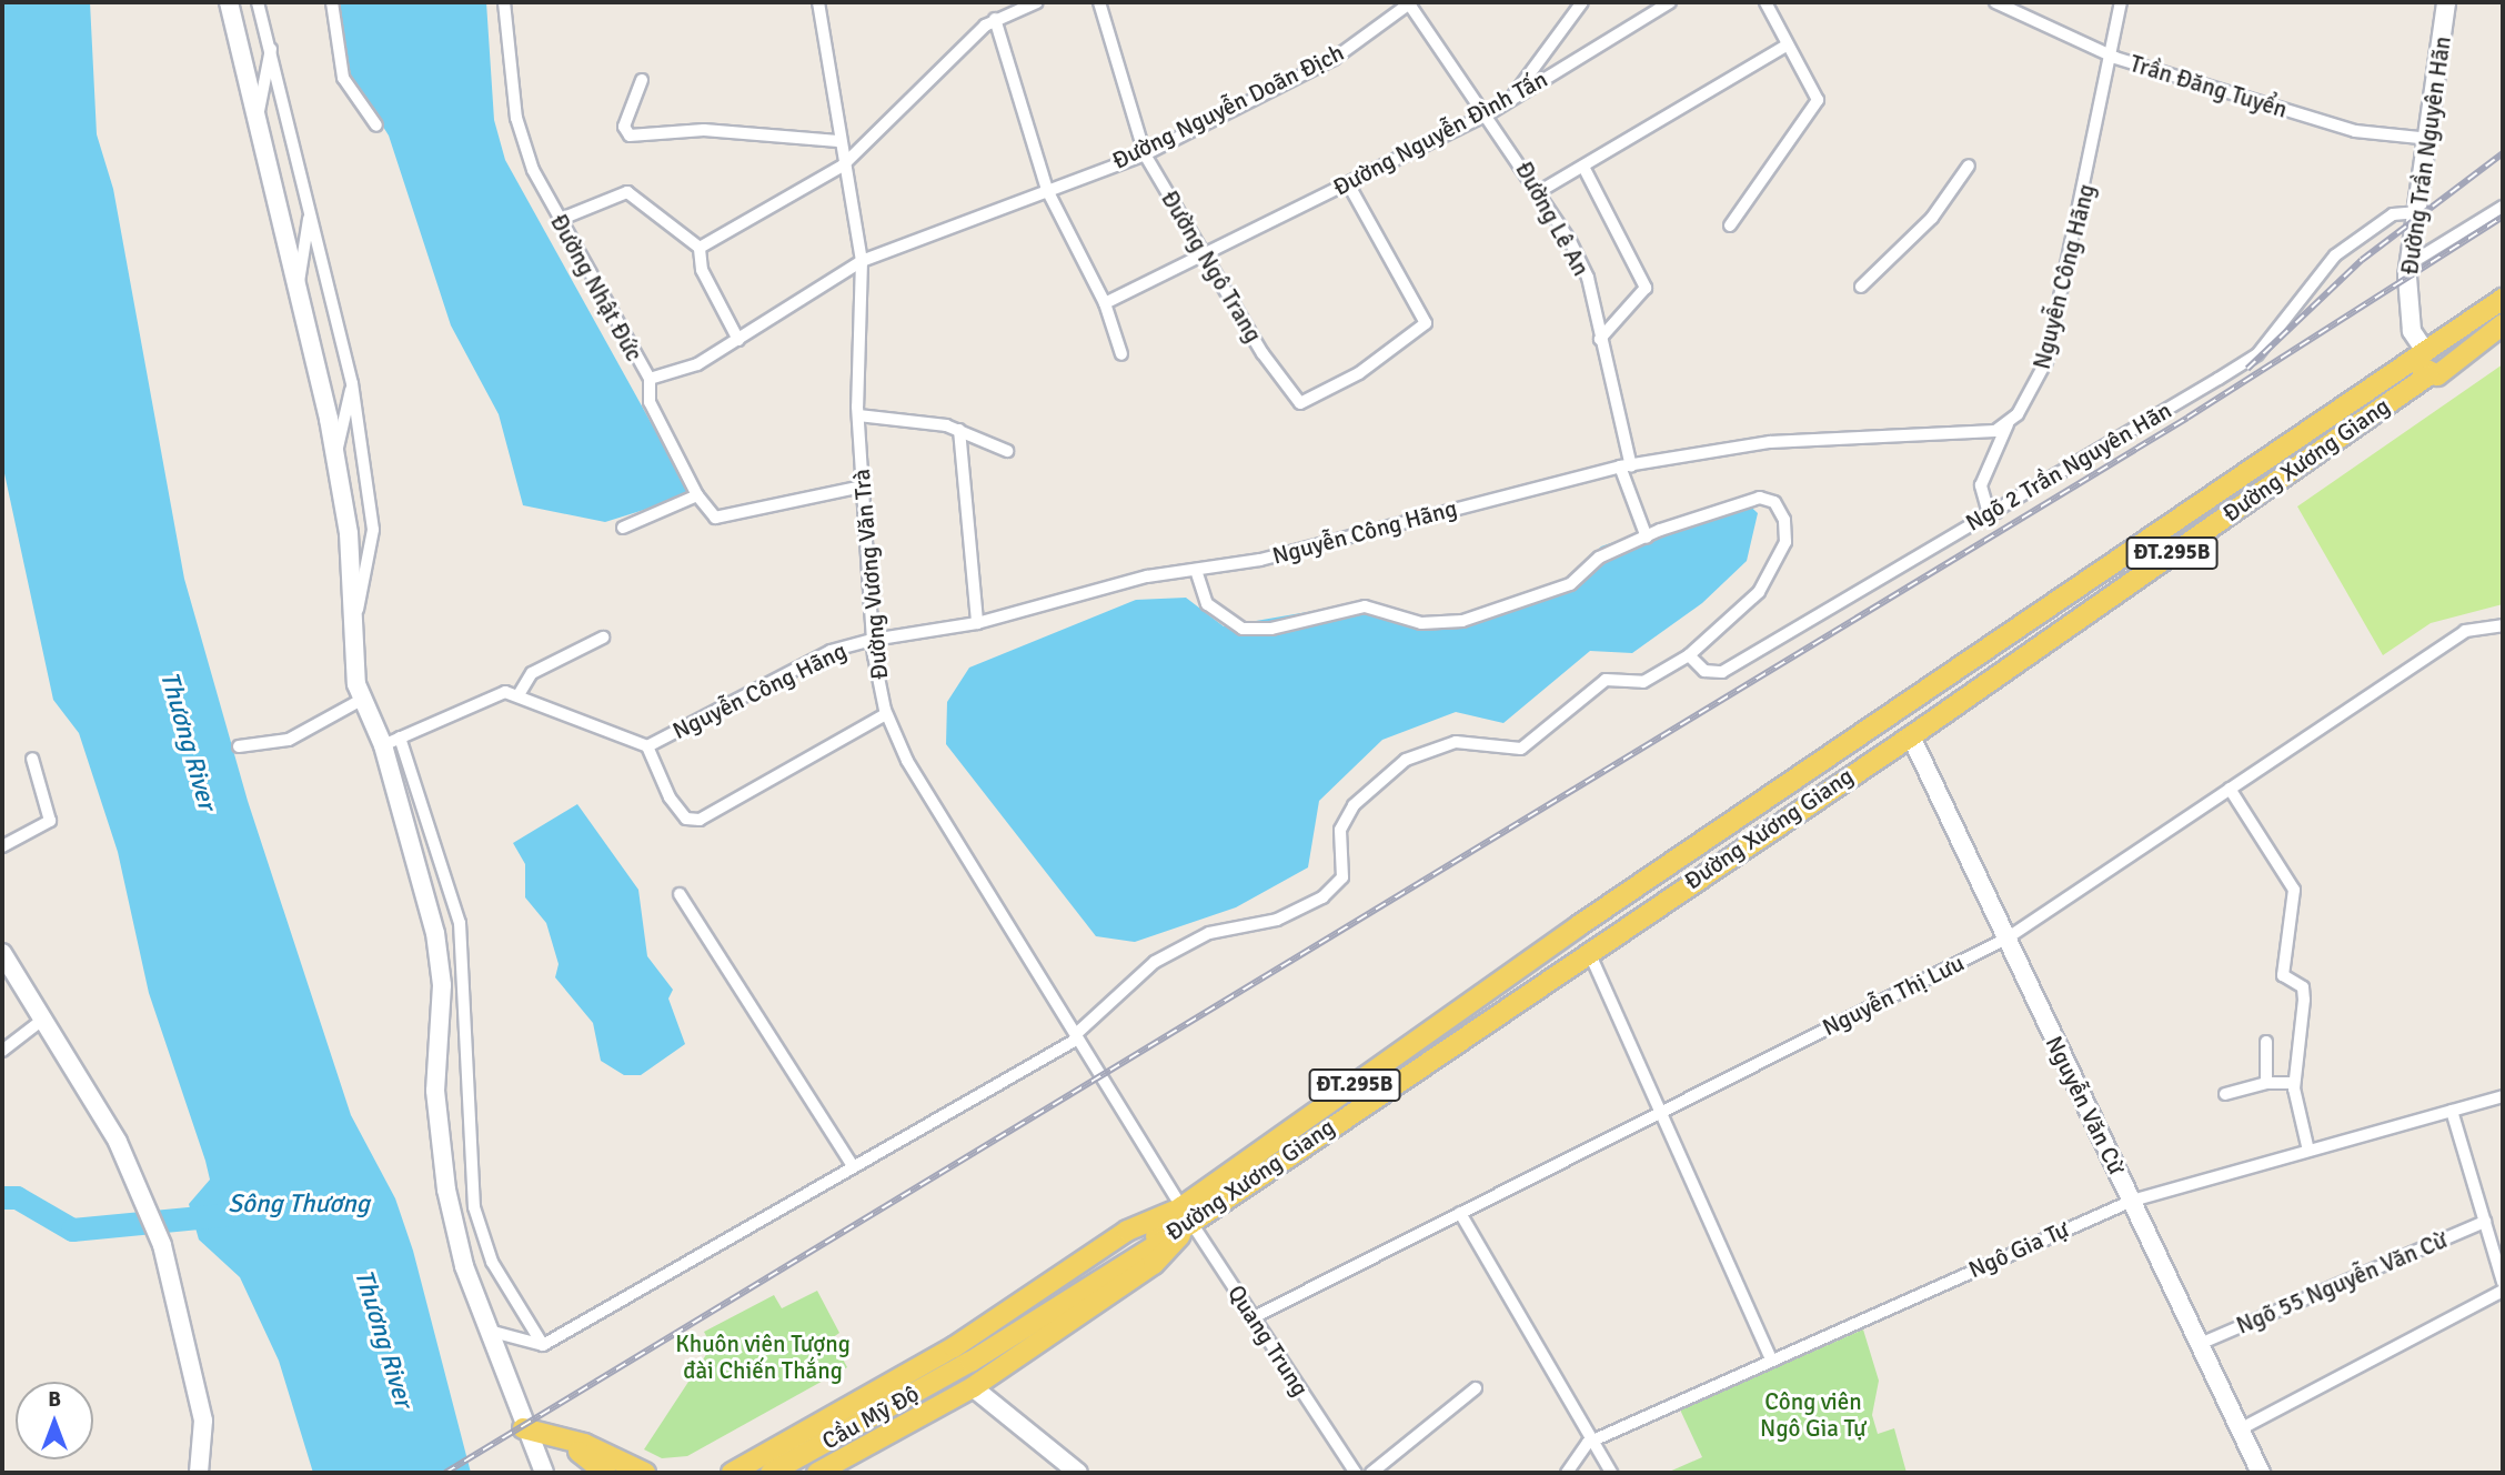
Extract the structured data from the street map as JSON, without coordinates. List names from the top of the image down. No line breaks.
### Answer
{"streets":{"main road":["Đường Xương Giang","ĐT.295B","Cầu Mỹ Độ"],"street":["Trần Đăng Tuyển","Đường Nguyễn Doãn Địch","Đường Nguyễn Đình Tấn","Đường Trần Nguyên Hãn","Đường Lê An","Đường Ngô Trang","Nguyễn Công Hãng","Đường Nhật Đức","Ngõ 2 Trần Nguyên Hãn","Đường Vương Văn Trà","Nguyễn Thị Lưu","Nguyễn Văn Cừ","Ngô Gia Tự","Ngõ 55 Nguyễn Văn Cừ","Quang Trung"]},"crossings":[["Trần Đăng Tuyển","Đường Trần Nguyên Hãn"],["Trần Đăng Tuyển","Nguyễn Công Hãng"],["Đường Nguyễn Doãn Địch","Đường Lê An"],["Đường Nguyễn Doãn Địch","Đường Ngô Trang"],["Đường Nguyễn Doãn Địch","Đường Nhật Đức"],["Đường Nguyễn Doãn Địch","Đường Vương Văn Trà"],["Đường Nguyễn Đình Tấn","Đường Lê An"],["Đường Nguyễn Đình Tấn","Đường Ngô Trang"],["Đường Trần Nguyên Hãn","Đường Xương Giang"],["Đường Trần Nguyên Hãn","Ngõ 2 Trần Nguyên Hãn"],["Đường Lê An","Nguyễn Công Hãng"],["Nguyễn Công Hãng","Đường Vương Văn Trà"],["Đường Nhật Đức","Đường Vương Văn Trà"],["Đường Xương Giang","Đường Vương Văn Trà"],["Đường Xương Giang","Nguyễn Văn Cừ"],["Đường Xương Giang","Quang Trung"],["Đường Xương Giang","Cầu Mỹ Độ"],["Đường Vương Văn Trà","Quang Trung"],["Nguyễn Thị Lưu","Nguyễn Văn Cừ"],["Nguyễn Thị Lưu","Quang Trung"],["Nguyễn Văn Cừ","Ngô Gia Tự"],["Nguyễn Văn Cừ","Ngõ 55 Nguyễn Văn Cừ"]],"water":["Thương River","Sông Thương"],"parks":["Khuôn viên Tượng đài Chiến Thắng","Công viên Ngô Gia Tự"],"north":"top"}
